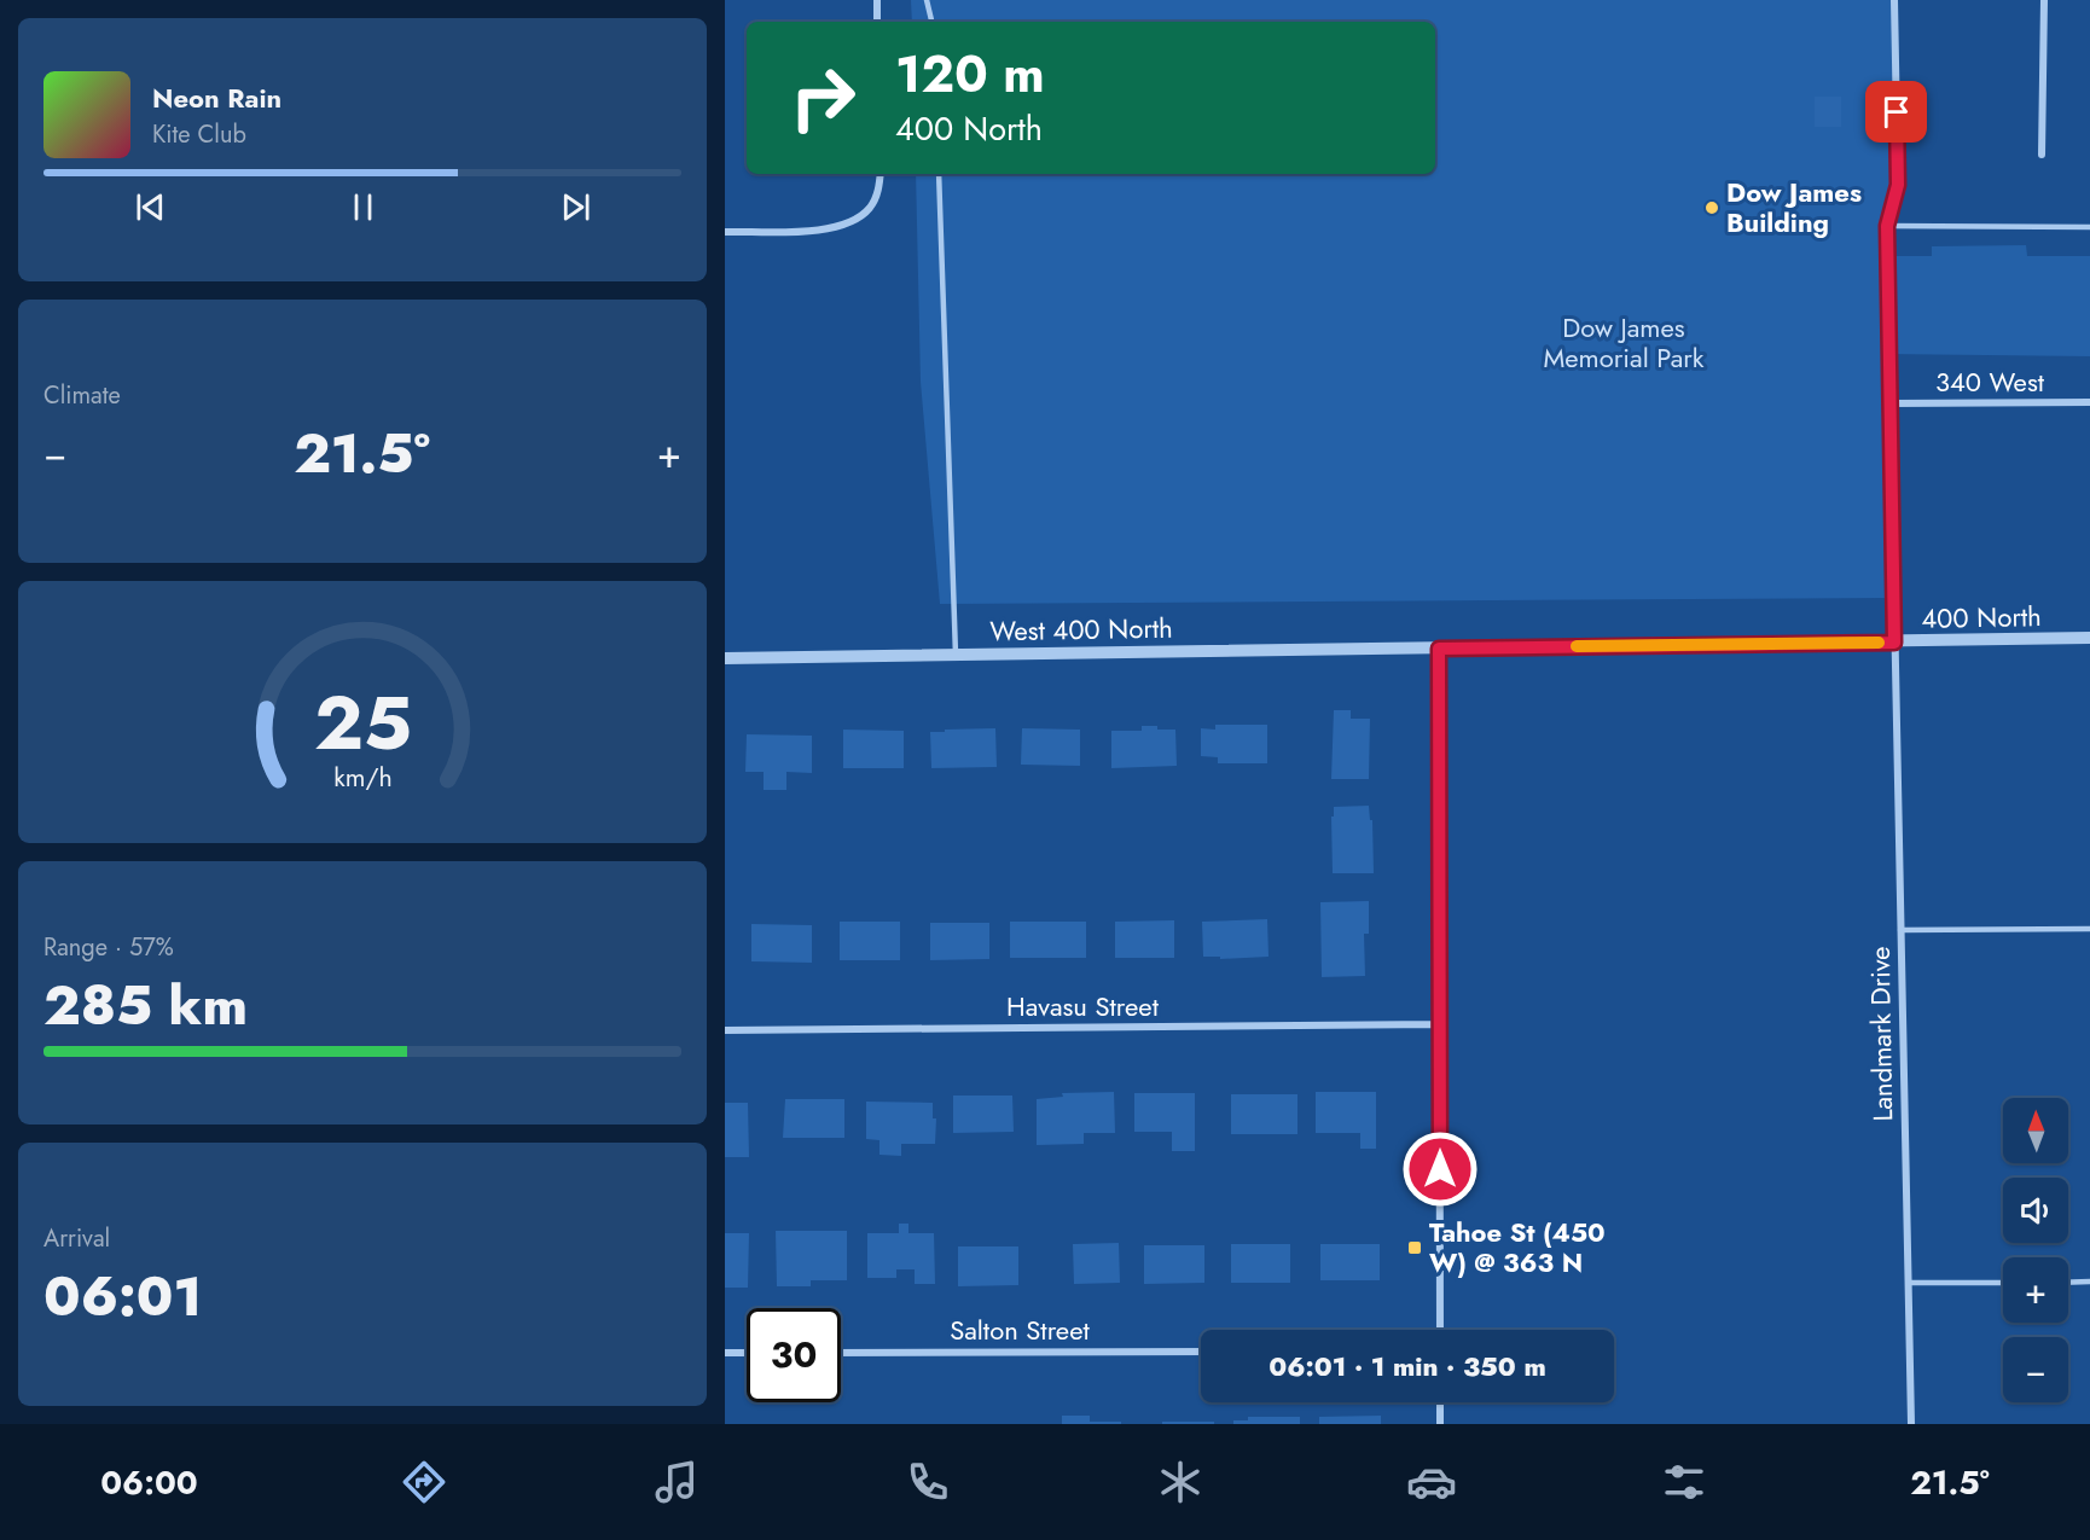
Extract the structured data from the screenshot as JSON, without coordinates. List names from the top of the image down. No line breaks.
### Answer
{"streets":{"street":["340 West","400 North","West 400 North","Havasu Street","Landmark Drive","Salton Street"]},"crossings":[["340 West","Landmark Drive"],["400 North","West 400 North"],["400 North","Landmark Drive"]],"parks":["Dow James Memorial Park"],"places":{"other":["Dow James Building"],"transit":["Tahoe St (450 W) @ 363 N"]},"north":"top","page":{"turn":["120 m","400 North"],"song":["Neon Rain","Kite Club"],"tile":["Climate",["Range · 57%","285 km"],["Arrival","06:01"]],"heat":["−","21.5°","+"],"map_buttons":["+","−"],"limit":"30","trip":"06:01 · 1 min · 350 m","tabs":["06:00","21.5°"],"gauge":["25","km/h"]}}
